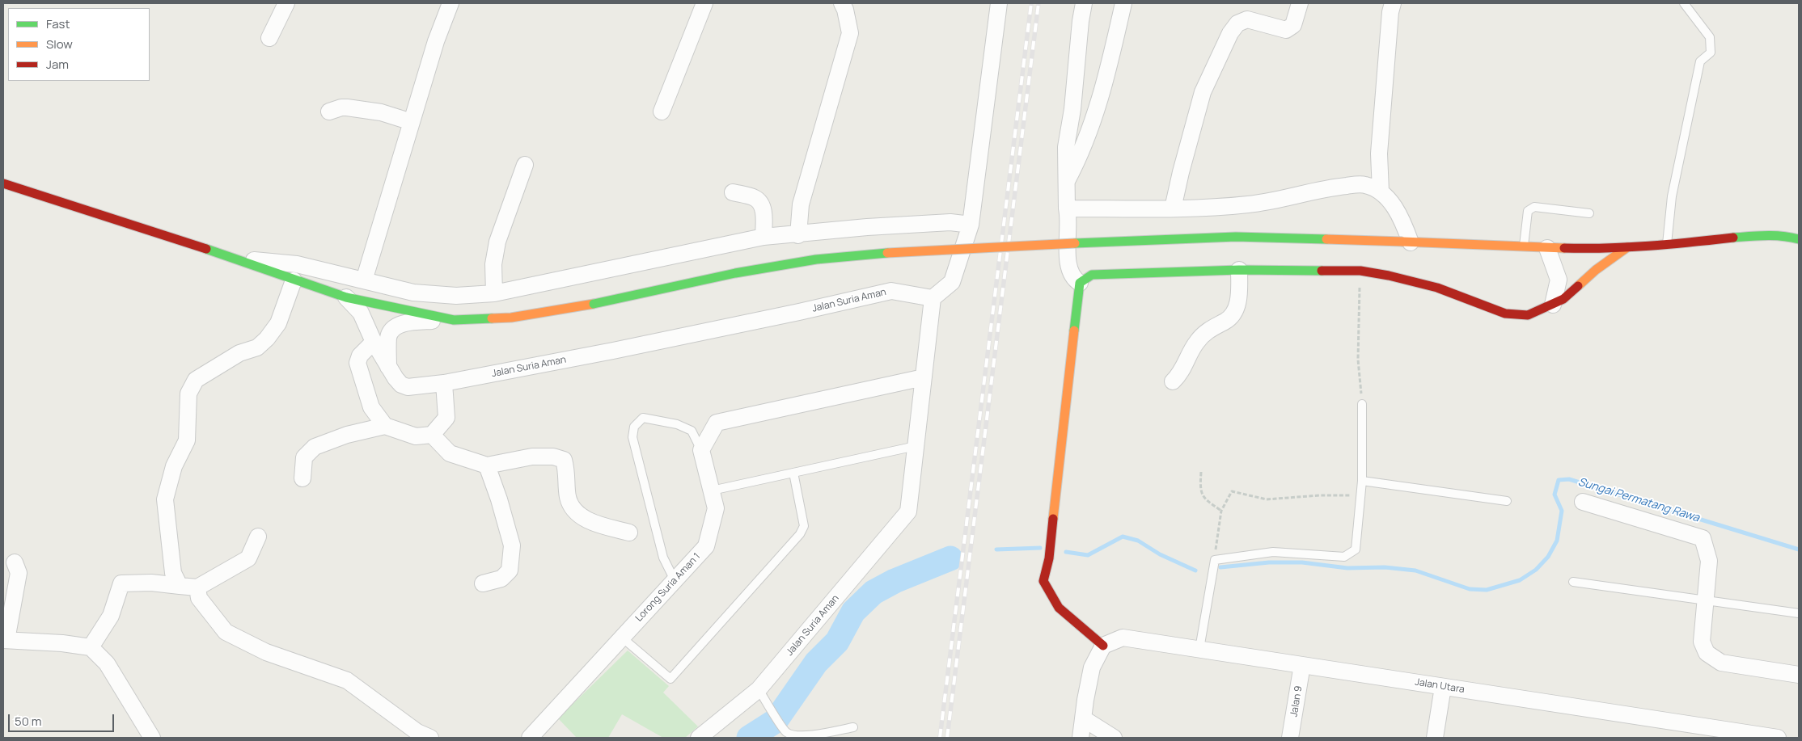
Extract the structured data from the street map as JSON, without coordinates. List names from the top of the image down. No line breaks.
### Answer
{"streets":{"street":["Jalan Suria Aman","Lorong Suria Aman 1","Jalan Utara","Jalan 9"]},"crossings":[["Jalan Utara","Jalan 9"]],"water":["Sungai Permatang Rawa"],"legend":["Fast","Slow","Jam"],"scale_bar":"50 m"}
